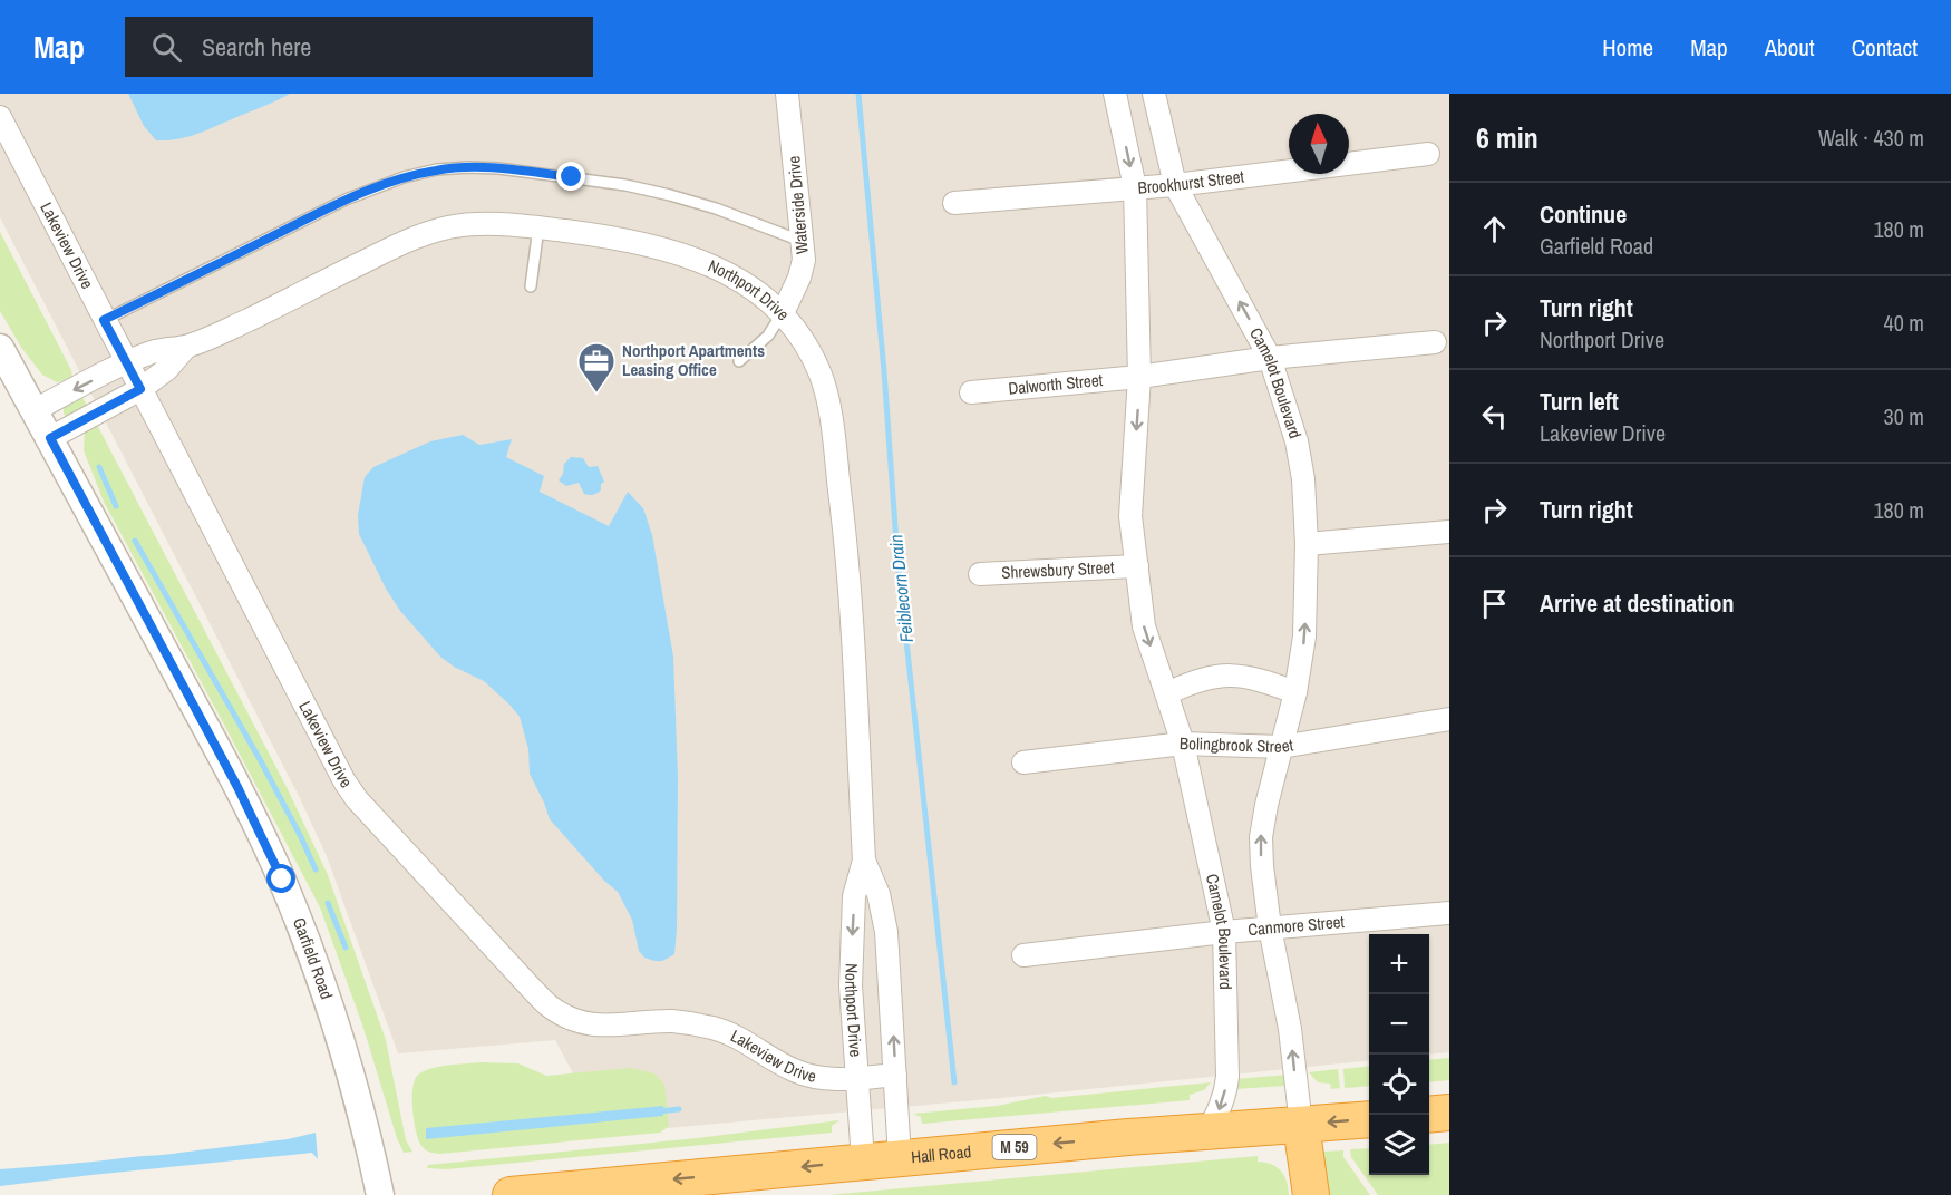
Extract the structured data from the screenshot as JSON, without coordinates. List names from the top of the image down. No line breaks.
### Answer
{"streets":{"highway":["M 59","Hall Road"],"street":["Brookhurst Street","Waterside Drive","Lakeview Drive","Northport Drive","Camelot Boulevard","Dalworth Street","Shrewsbury Street","Bolingbrook Street","Canmore Street","Garfield Road"]},"crossings":[["Brookhurst Street","Camelot Boulevard"],["Waterside Drive","Northport Drive"],["Lakeview Drive","Northport Drive"],["Northport Drive","Garfield Road"],["Northport Drive","Hall Road"],["Camelot Boulevard","Dalworth Street"],["Camelot Boulevard","Shrewsbury Street"],["Camelot Boulevard","Bolingbrook Street"],["Camelot Boulevard","Canmore Street"],["Camelot Boulevard","Hall Road"]],"one_way":["Hall Road"],"water":["Feiblecorn Drain"],"places":{"office":["Northport Apartments Leasing Office"]},"north":"top","page":{"header":"Map","search":"Search here","nav":["Home","Map","About","Contact"],"heading":["6 min","Walk · 430 m"],"list":[["Continue","Garfield Road","180 m"],["Turn right","Northport Drive","40 m"],["Turn left","Lakeview Drive","30 m"],["Turn right","180 m"],"Arrive at destination"],"map_buttons":["+","−"]}}
